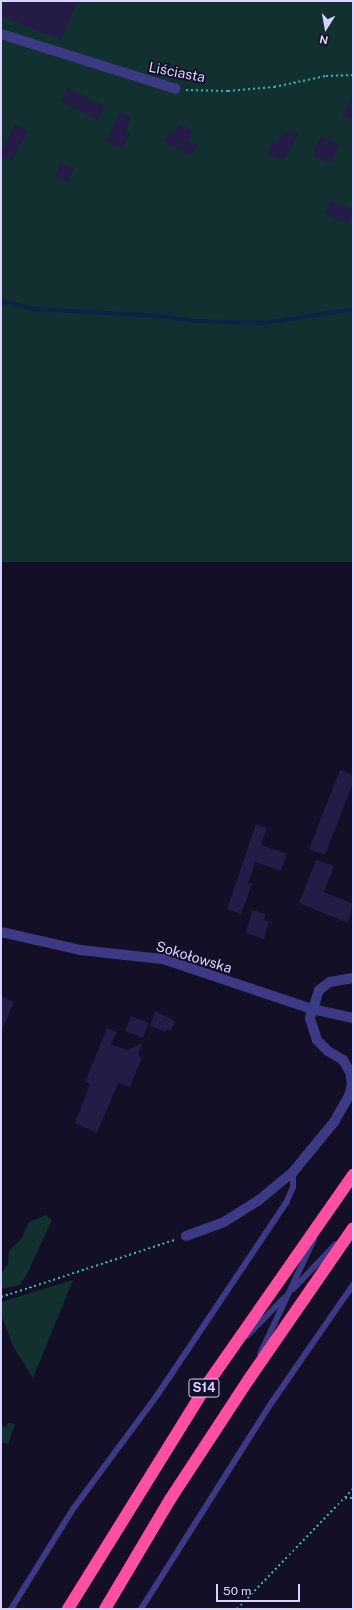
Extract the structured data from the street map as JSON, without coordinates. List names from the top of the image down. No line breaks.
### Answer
{"streets":{"highway":["S14"],"street":["Liściasta","Sokołowska"]},"scale_bar":"50 m","north":"bottom"}
